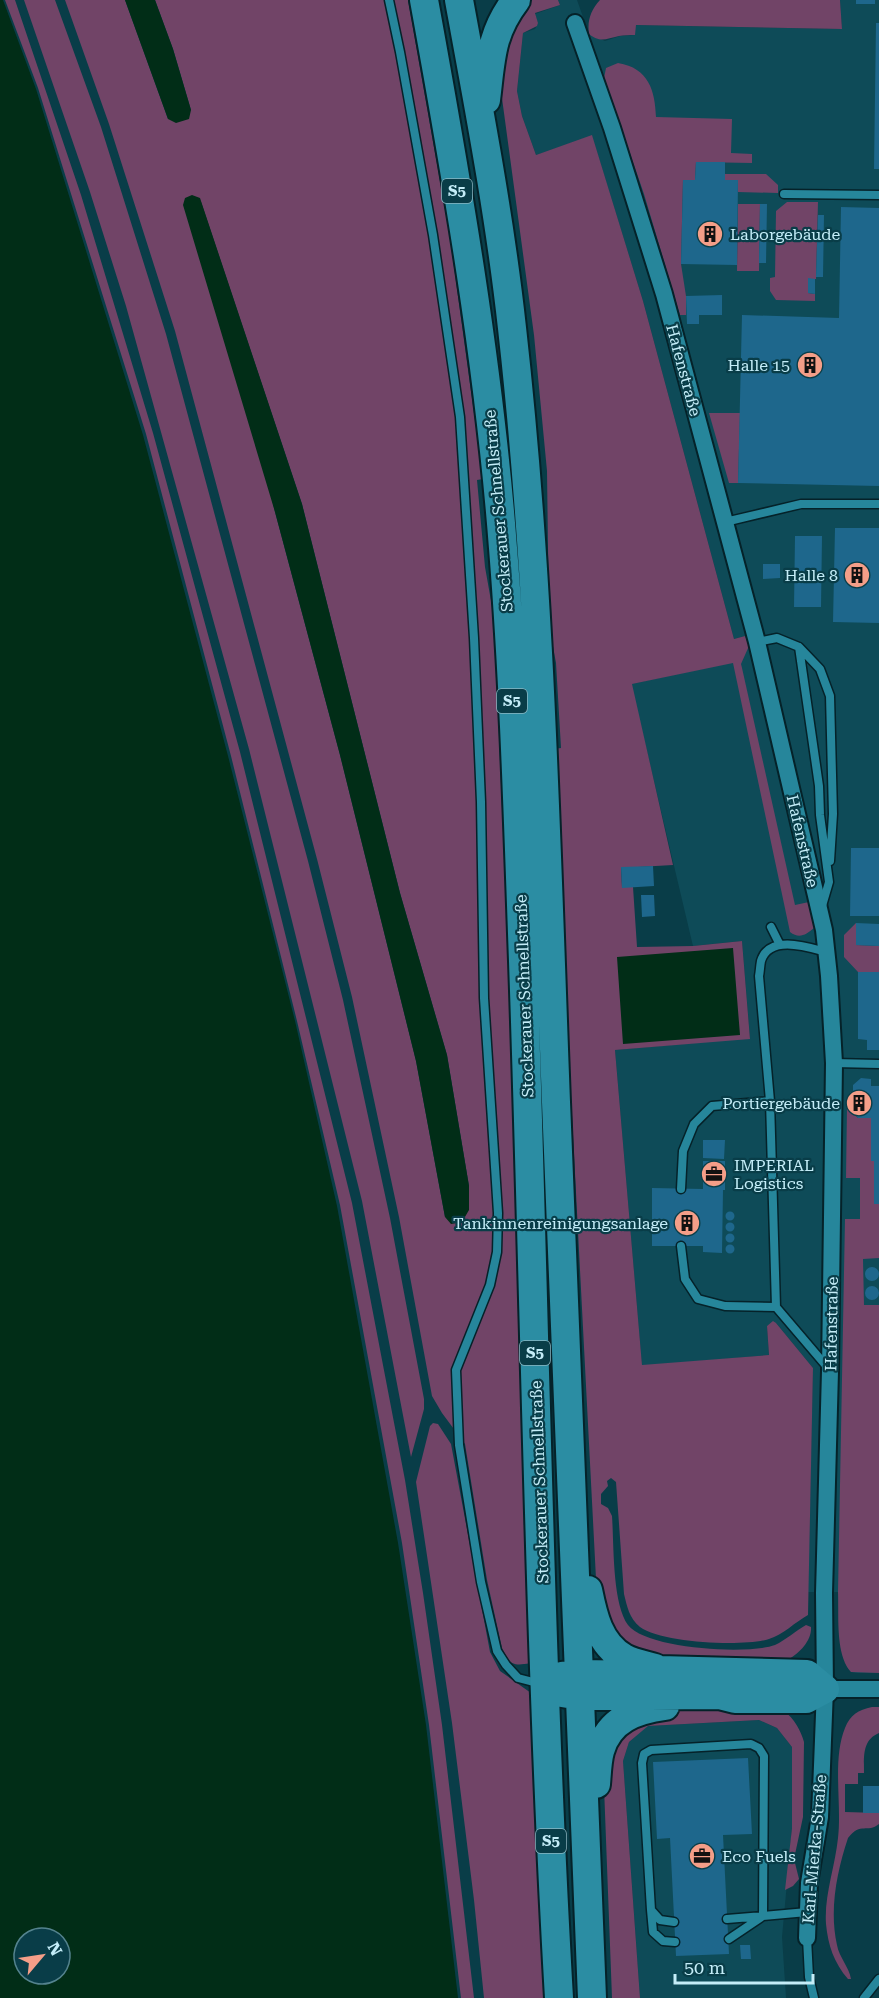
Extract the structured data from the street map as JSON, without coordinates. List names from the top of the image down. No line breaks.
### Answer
{"streets":{"highway":["S5","Stockerauer Schnellstraße"],"street":["Hafenstraße","Karl-Mierka-Straße"]},"crossings":[["Hafenstraße","Karl-Mierka-Straße"]],"places":{"building":["Laborgebäude","Halle 15","Halle 8","Portiergebäude","Tankinnenreinigungsanlage"],"office":["IMPERIAL Logistics","Eco Fuels"]},"scale_bar":"50 m","north":"top right"}
